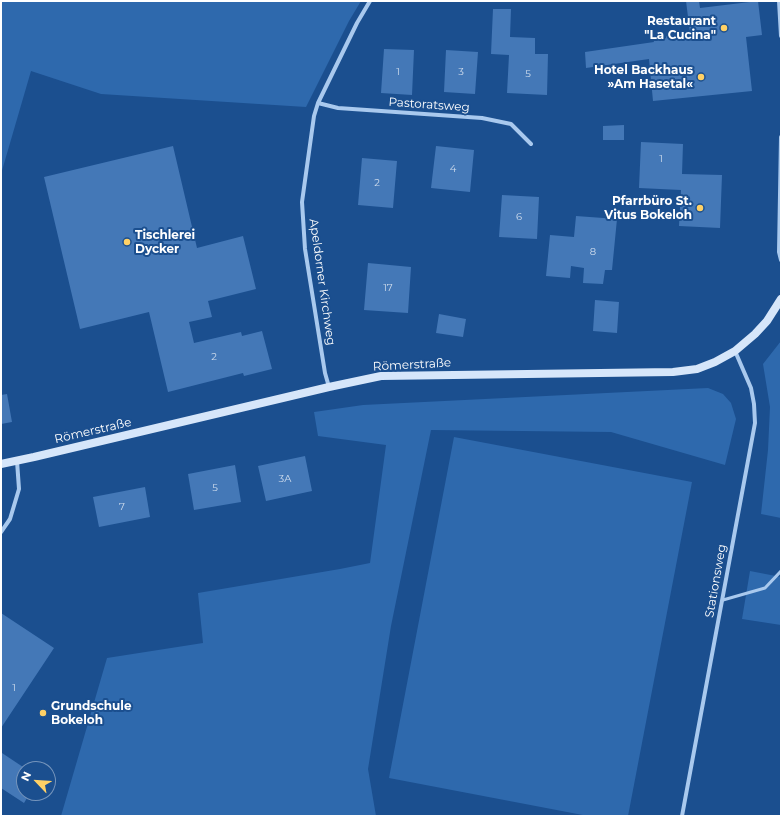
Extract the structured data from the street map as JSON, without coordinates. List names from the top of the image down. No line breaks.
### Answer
{"streets":{"street":["Pastoratsweg","Apeldorner Kirchweg","Römerstraße","Stationsweg"]},"crossings":[["Pastoratsweg","Apeldorner Kirchweg"],["Apeldorner Kirchweg","Römerstraße"],["Römerstraße","Stationsweg"]],"places":["Restaurant \"La Cucina\"","Hotel Backhaus »Am Hasetal«","Pfarrbüro St. Vitus Bokeloh","Tischlerei Dycker","Grundschule Bokeloh"],"house_numbers":["1","3","5","1","4","2","6","8","17","2","3A","5","7","1"],"north":"top left"}
